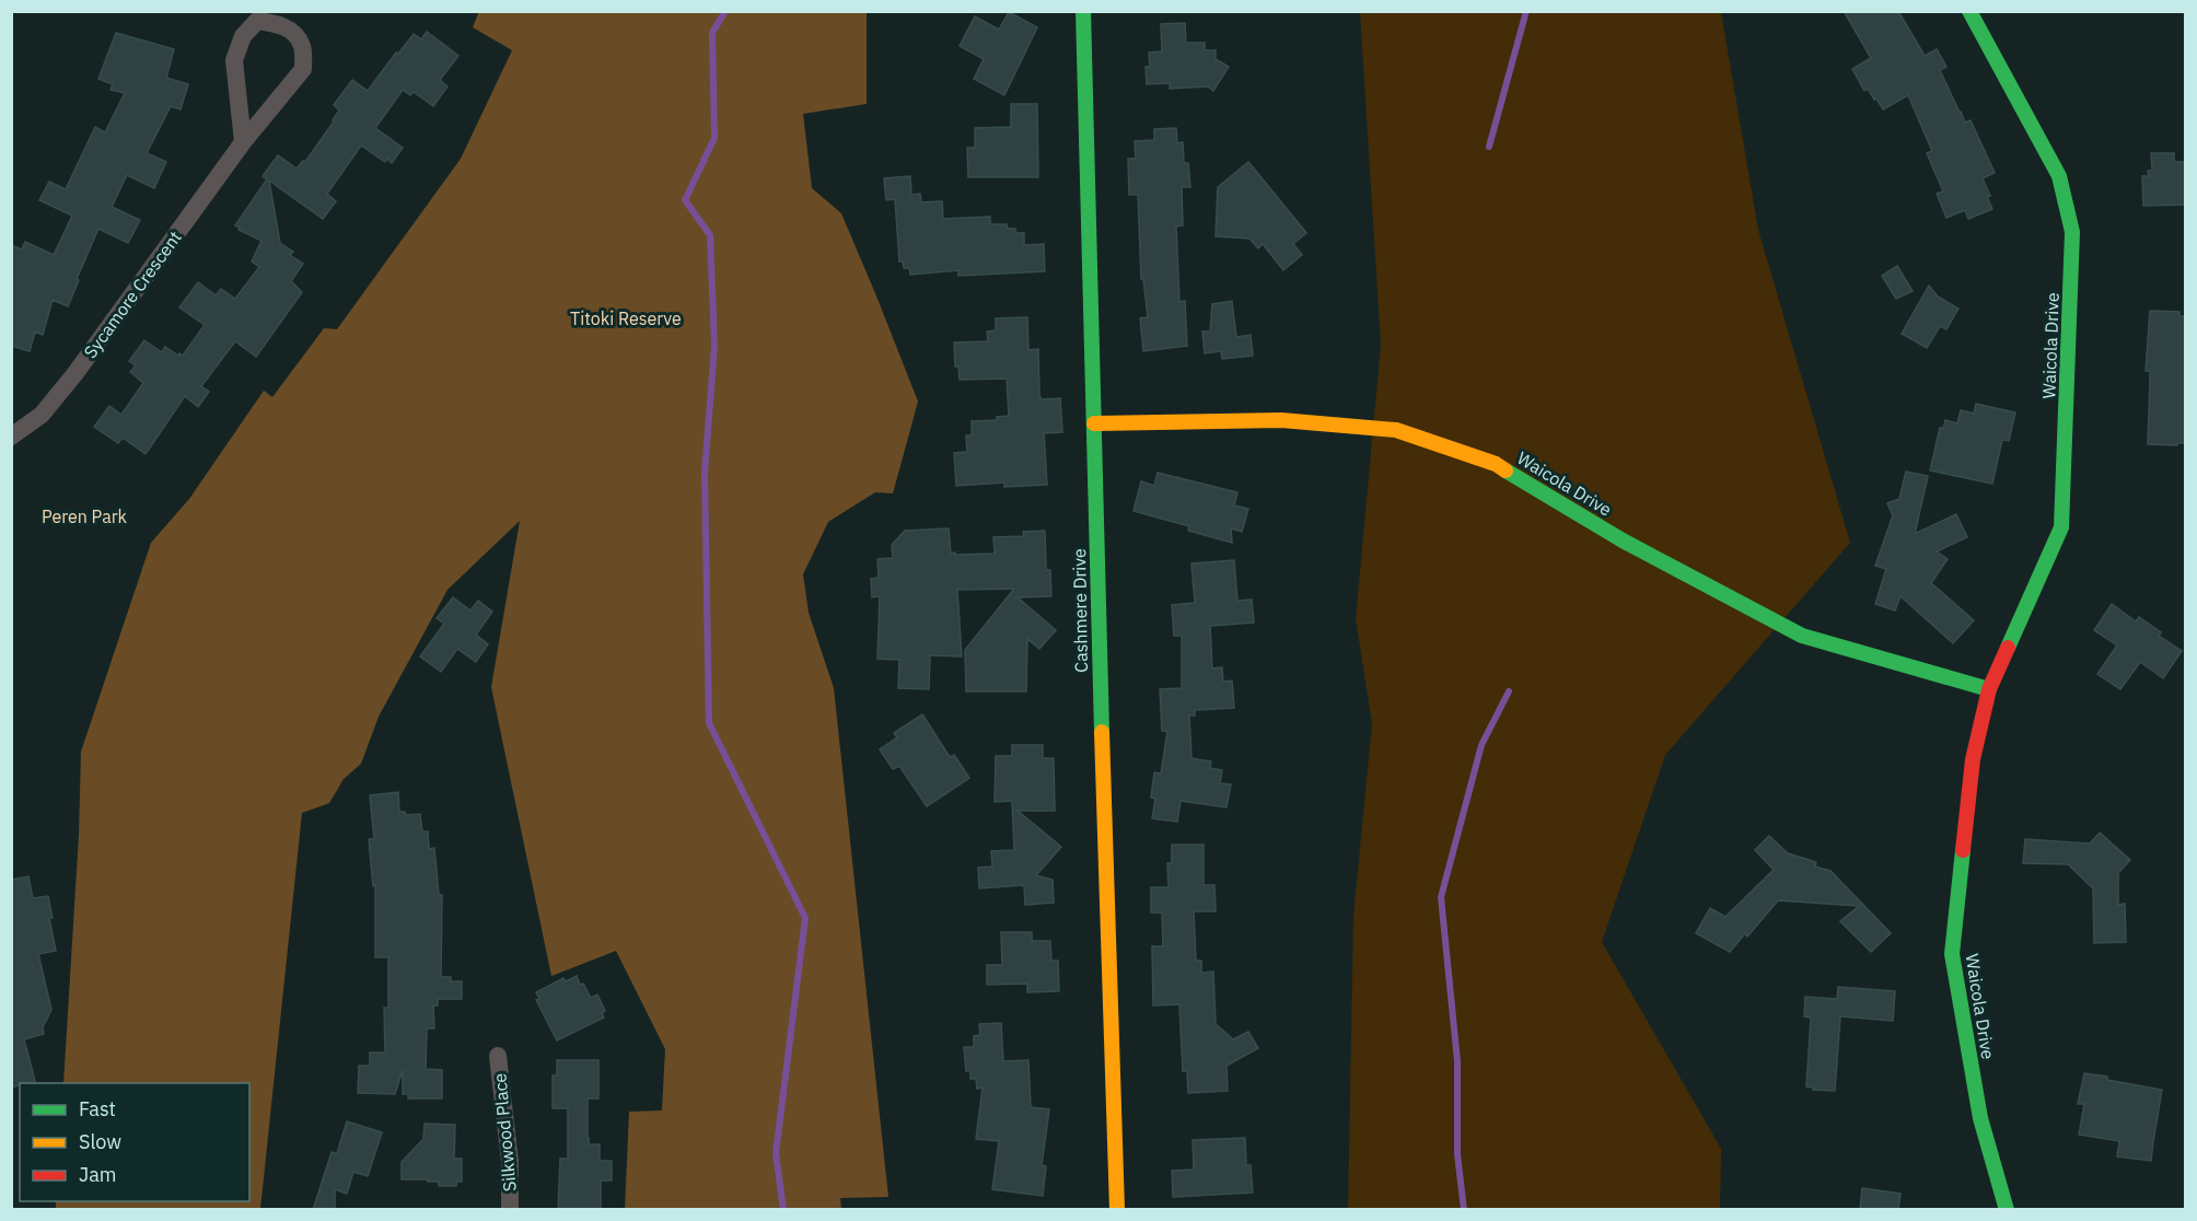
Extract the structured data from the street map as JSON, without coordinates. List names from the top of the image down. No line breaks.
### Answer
{"streets":{"street":["Sycamore Crescent","Waicola Drive","Cashmere Drive","Silkwood Place"]},"crossings":[["Waicola Drive","Cashmere Drive"]],"parks":["Titoki Reserve","Peren Park"],"legend":["Fast","Slow","Jam"]}
